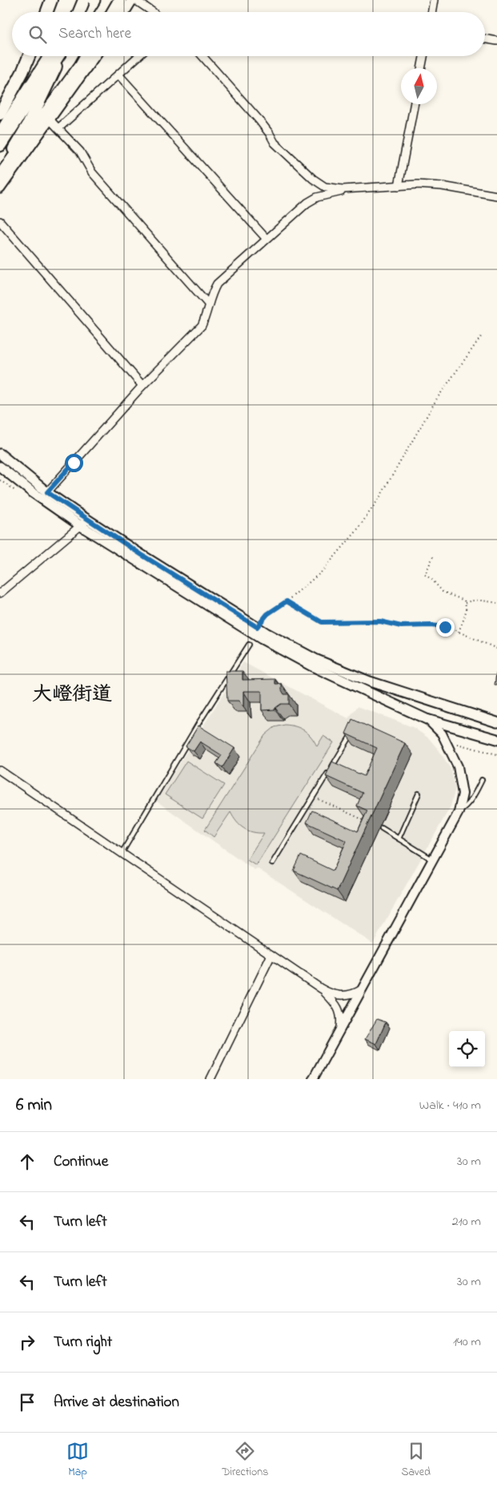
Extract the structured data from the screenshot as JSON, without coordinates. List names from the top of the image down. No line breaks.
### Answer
{"districts":["大嶝街道"],"north":"top","page":{"search":"Search here","heading":["6 min","Walk · 410 m"],"list":[["Continue","30 m"],["Turn left","210 m"],["Turn left","30 m"],["Turn right","140 m"],"Arrive at destination"],"nav":["Map","Directions","Saved"]}}
